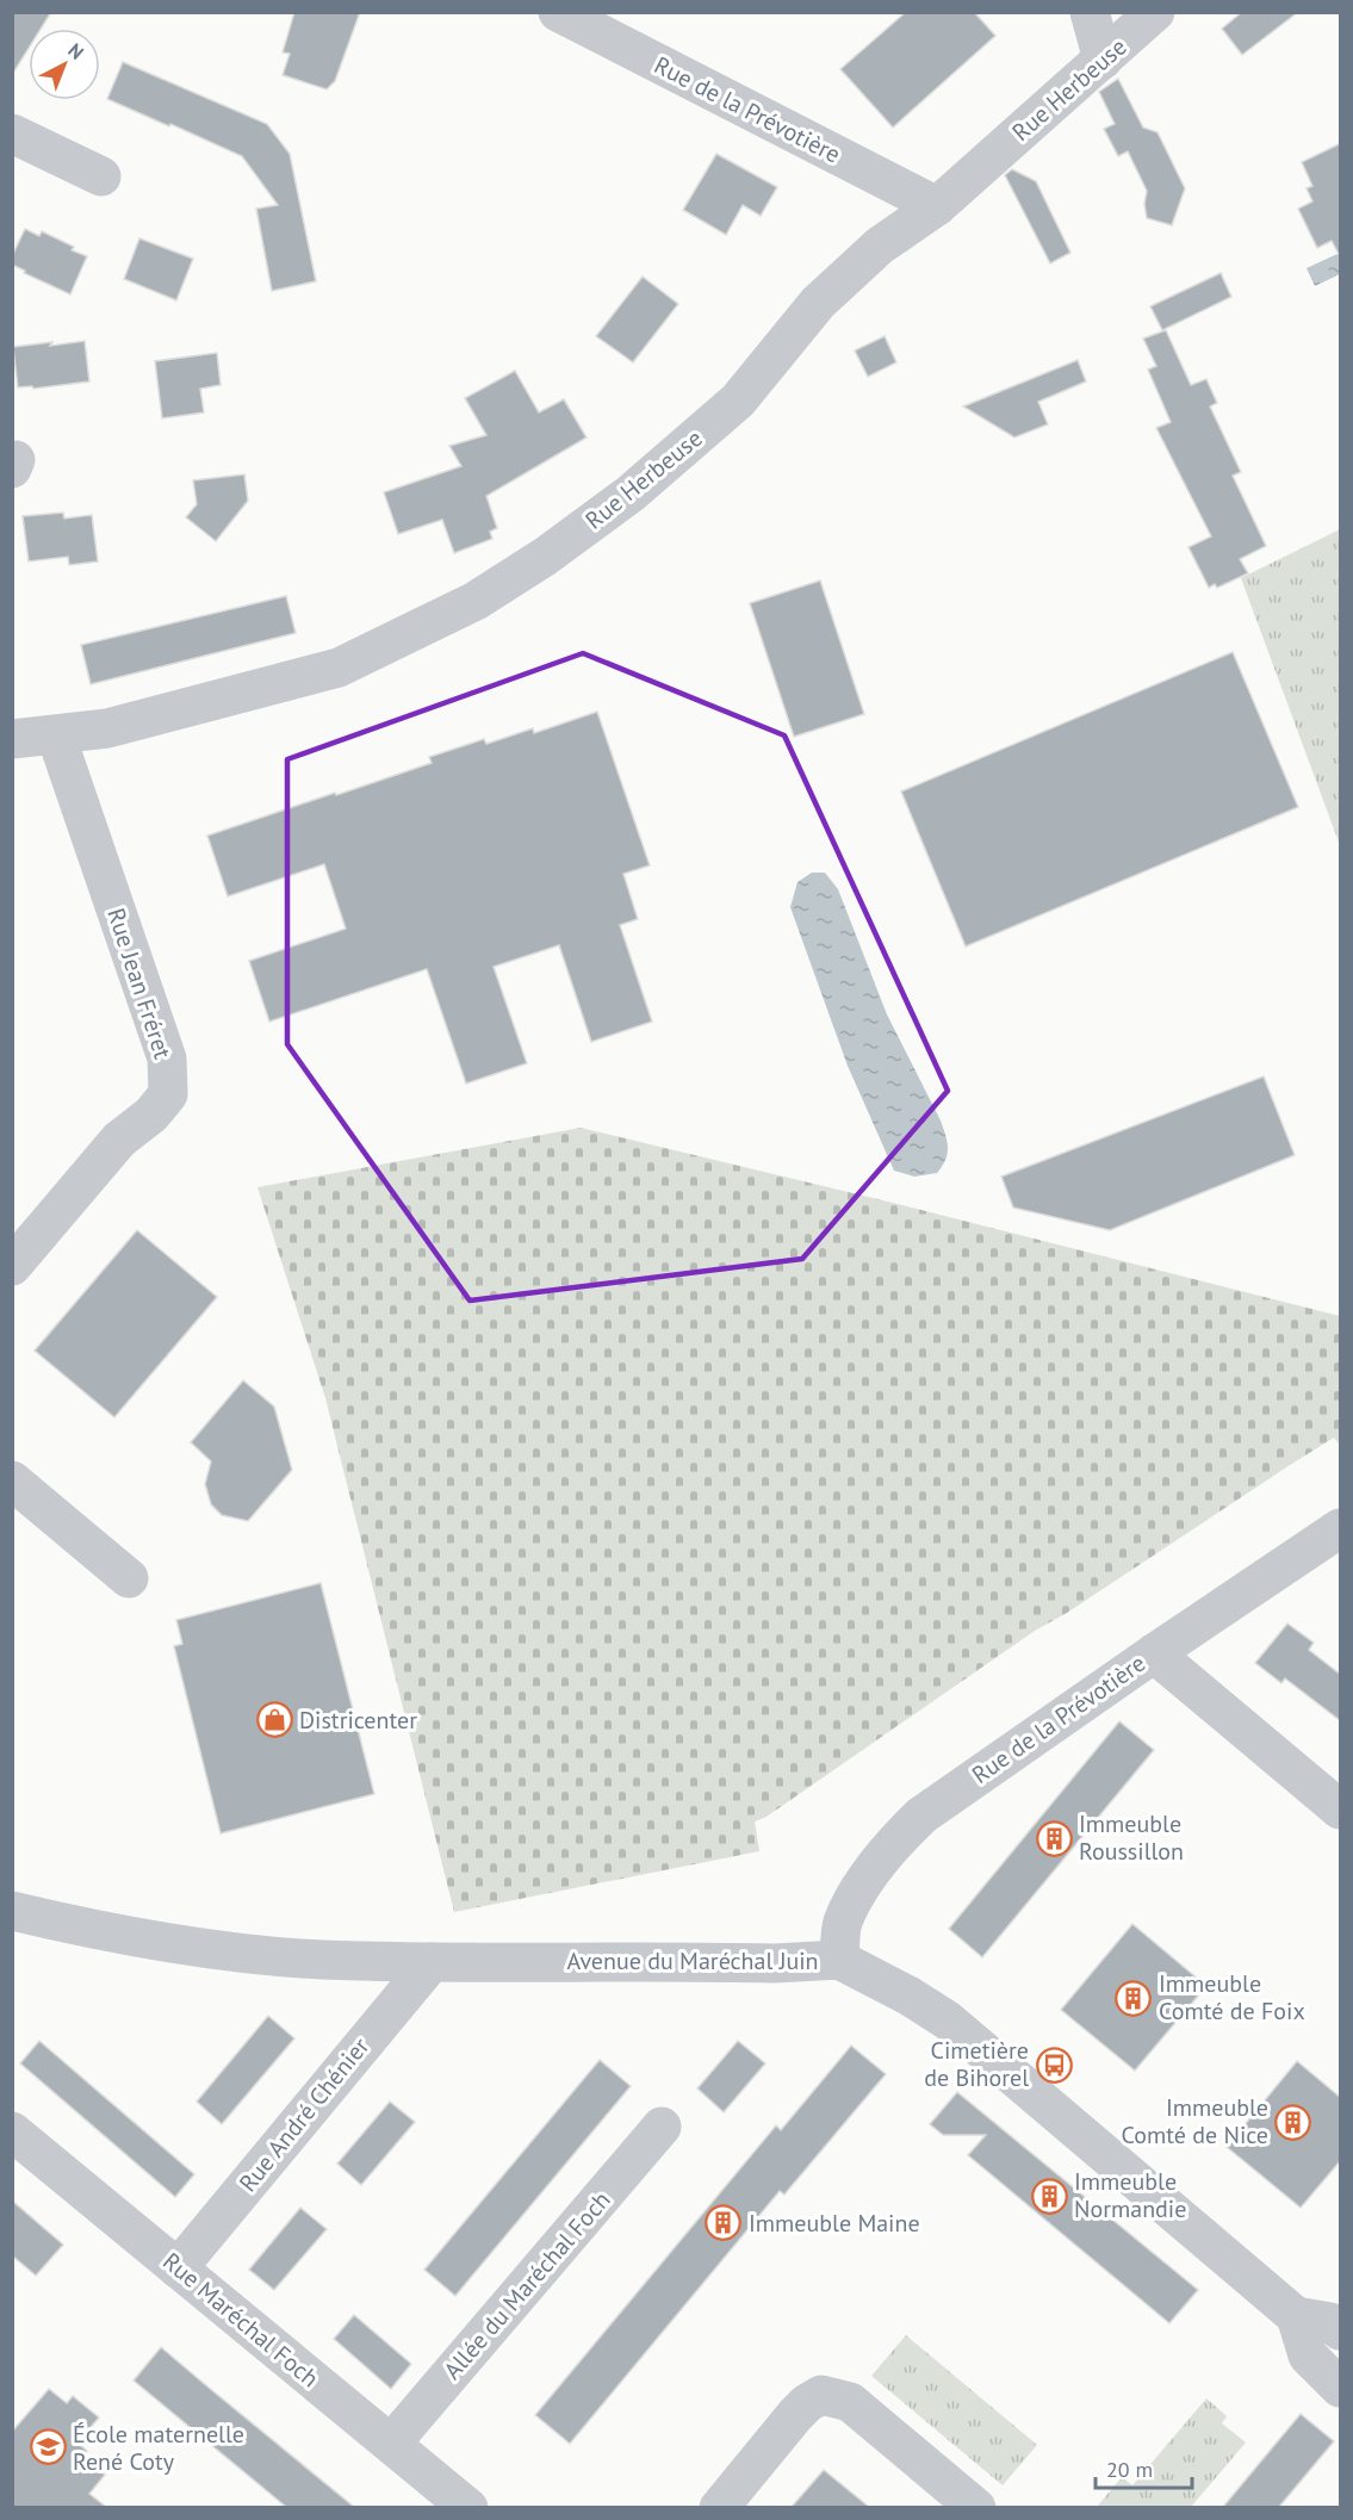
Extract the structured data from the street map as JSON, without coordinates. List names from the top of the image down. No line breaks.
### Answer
{"streets":{"street":["Rue Herbeuse","Rue de la Prévotière","Rue Jean Fréret","Avenue du Maréchal Juin","Rue André Chénier","Allée du Maréchal Foch","Rue Maréchal Foch"]},"crossings":[["Rue Herbeuse","Rue de la Prévotière"],["Rue Herbeuse","Rue Jean Fréret"],["Rue de la Prévotière","Avenue du Maréchal Juin"],["Avenue du Maréchal Juin","Rue André Chénier"],["Rue André Chénier","Rue Maréchal Foch"],["Allée du Maréchal Foch","Rue Maréchal Foch"]],"places":{"shop":["Districenter"],"building":["Immeuble Roussillon","Immeuble Comté de Foix","Immeuble Comté de Nice","Immeuble Normandie","Immeuble Maine"],"bus stop":["Cimetière de Bihorel"],"school or university":["École maternelle René Coty"]},"scale_bar":"20 m","north":"top right"}
